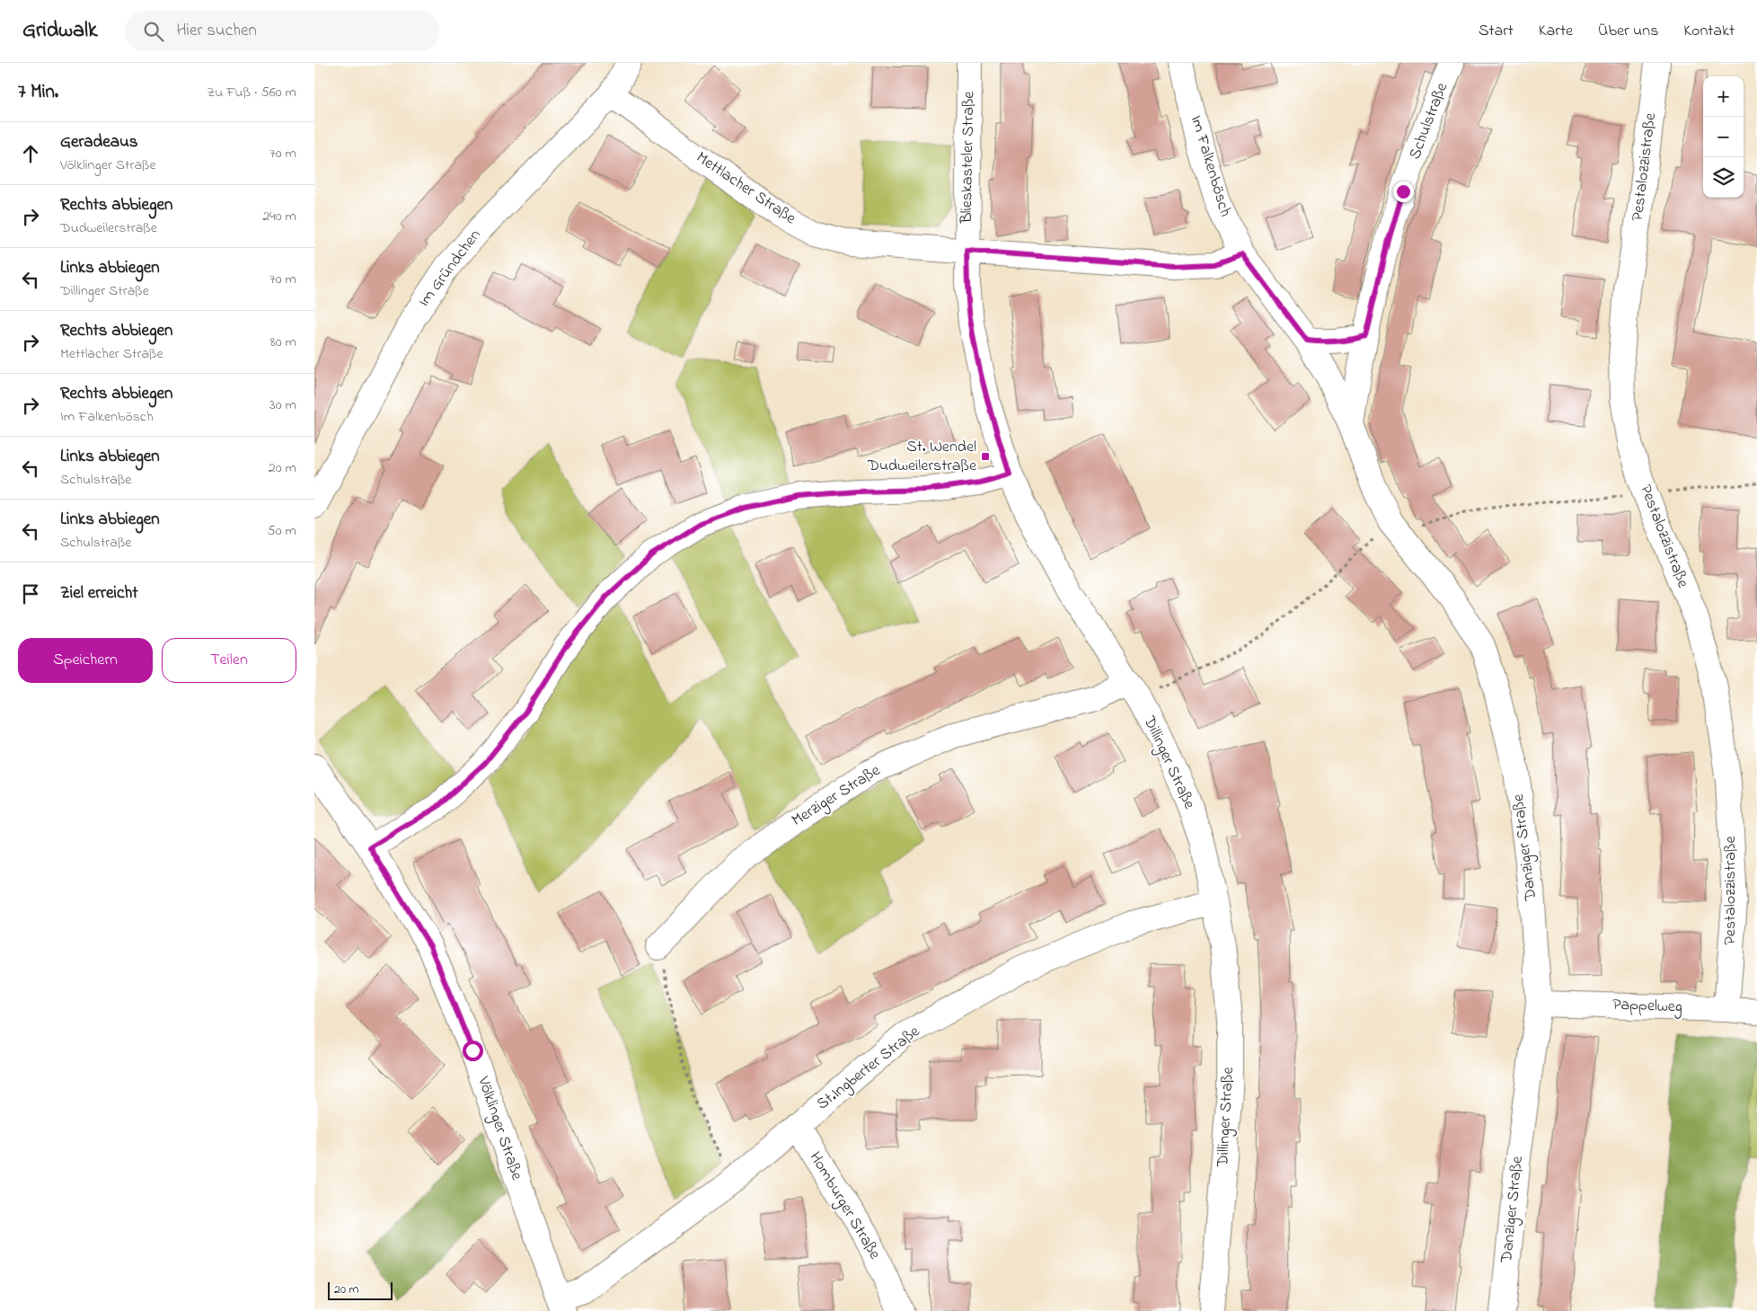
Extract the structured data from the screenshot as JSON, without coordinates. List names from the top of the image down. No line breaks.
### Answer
{"streets":{"street":["Schulstraße","Blieskasteler Straße","Im Falkenbösch","Pestalozzistraße","Mettlacher Straße","Im Gründchen","Dillinger Straße","Merziger Straße","Danziger Straße","Pappelweg","St.Ingberter Straße","Völklinger Straße","Homburger Straße"]},"crossings":[["Schulstraße","Im Falkenbösch"],["Schulstraße","Danziger Straße"],["Blieskasteler Straße","Mettlacher Straße"],["Blieskasteler Straße","Dillinger Straße"],["Im Falkenbösch","Mettlacher Straße"],["Im Falkenbösch","Danziger Straße"],["Pestalozzistraße","Pappelweg"],["Mettlacher Straße","Im Gründchen"],["Mettlacher Straße","Dillinger Straße"],["Dillinger Straße","Merziger Straße"],["Dillinger Straße","St.Ingberter Straße"],["Danziger Straße","Pappelweg"],["St.Ingberter Straße","Völklinger Straße"],["St.Ingberter Straße","Homburger Straße"]],"places":{"transit":["St. Wendel Dudweilerstraße"]},"scale_bar":"20 m","page":{"header":"Gridwalk","search":"Hier suchen","nav":["Start","Karte","Über uns","Kontakt"],"heading":["7 Min.","Zu Fuß · 560 m"],"map_buttons":["+","−"],"list":[["Geradeaus","Völklinger Straße","70 m"],["Rechts abbiegen","Dudweilerstraße","240 m"],["Links abbiegen","Dillinger Straße","70 m"],["Rechts abbiegen","Mettlacher Straße","80 m"],["Rechts abbiegen","Im Falkenbösch","30 m"],["Links abbiegen","Schulstraße","20 m"],["Links abbiegen","Schulstraße","50 m"],"Ziel erreicht"],"buttons":["Speichern","Teilen"],"scale":"20 m"}}
